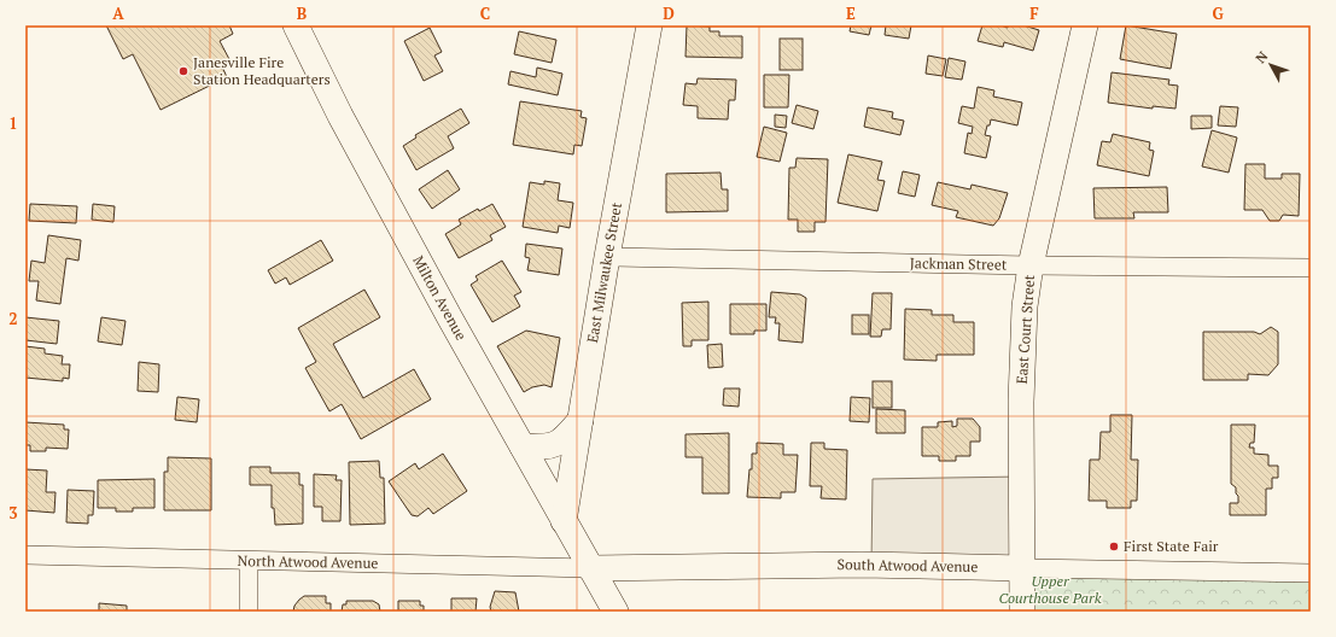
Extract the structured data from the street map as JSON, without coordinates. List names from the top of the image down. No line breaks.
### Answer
{"streets":{"main road":["East Milwaukee Street","Milton Avenue","East Court Street","South Atwood Avenue"],"street":["Jackman Street","North Atwood Avenue"]},"crossings":[["Jackman Street","East Milwaukee Street"],["Jackman Street","East Court Street"],["East Milwaukee Street","Milton Avenue"],["Milton Avenue","North Atwood Avenue"],["Milton Avenue","South Atwood Avenue"],["East Court Street","South Atwood Avenue"],["North Atwood Avenue","South Atwood Avenue"]],"parks":["Upper Courthouse Park"],"places":["Janesville Fire Station Headquarters","First State Fair"],"north":"top left","grid":{"columns":["A","B","C","D","E","F","G"],"rows":["1","2","3"]}}
